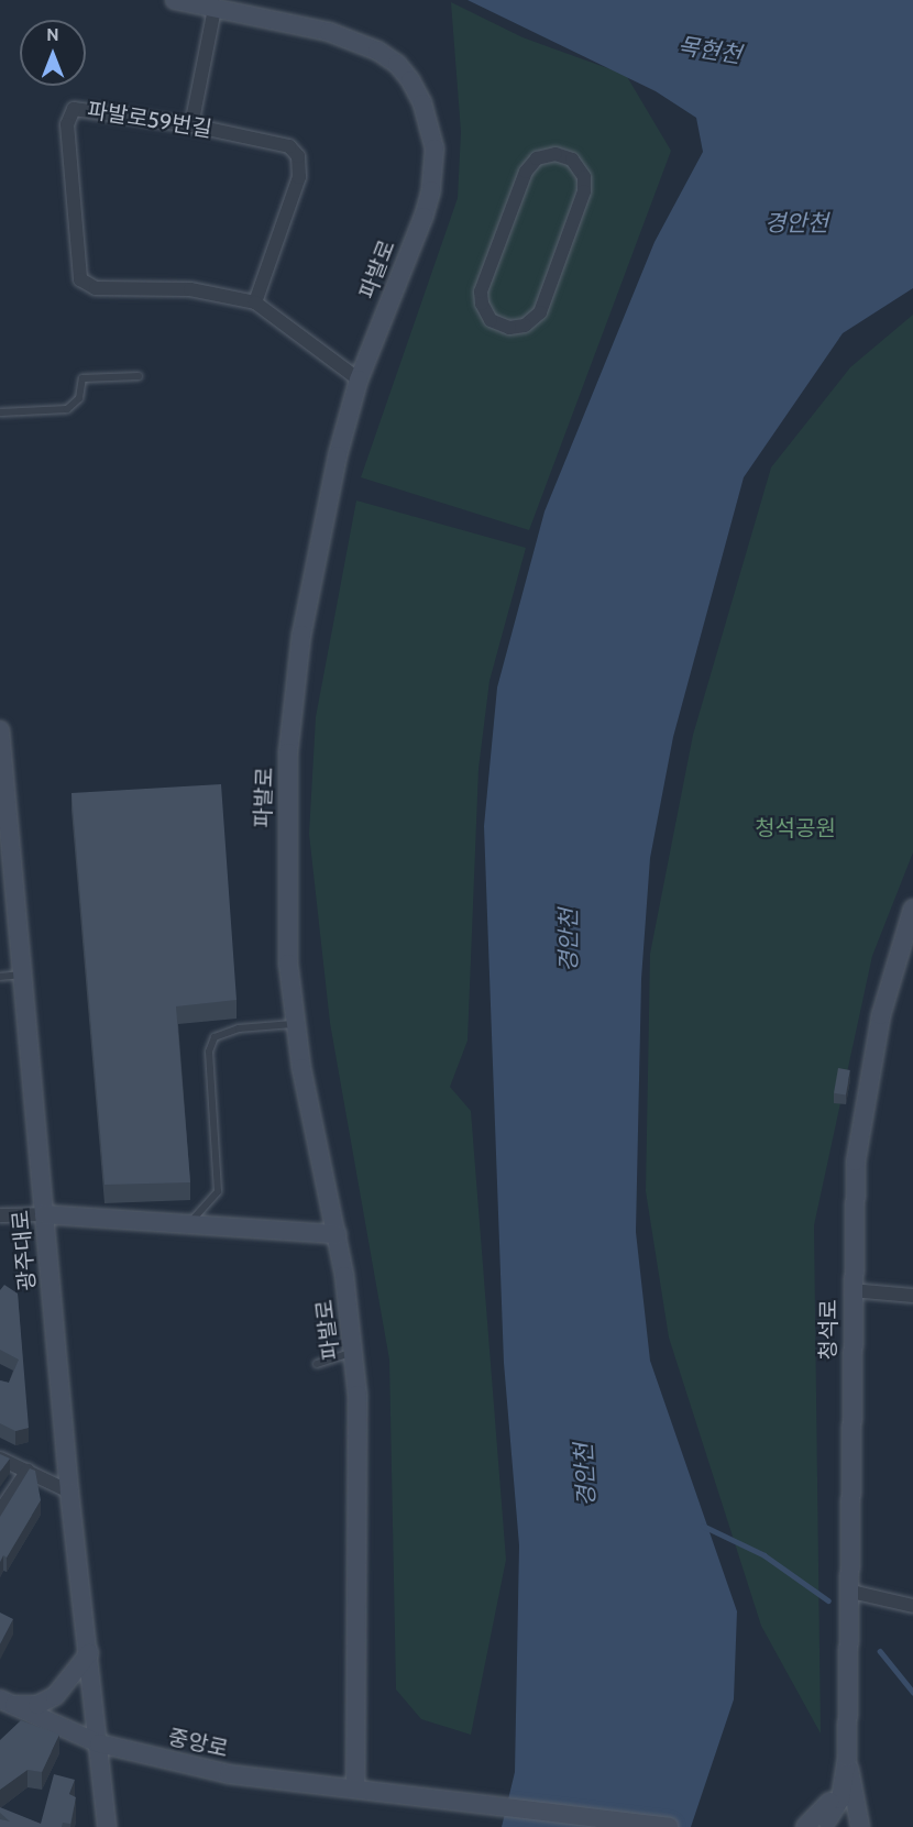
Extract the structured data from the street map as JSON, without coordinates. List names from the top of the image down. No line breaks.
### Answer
{"streets":{"street":["파발로59번길","파발로","광주대로","청석로","중앙로"]},"crossings":[["파발로59번길","파발로"],["파발로","중앙로"],["광주대로","중앙로"]],"water":["목현천","경안천"],"parks":["청석공원"],"north":"top"}
